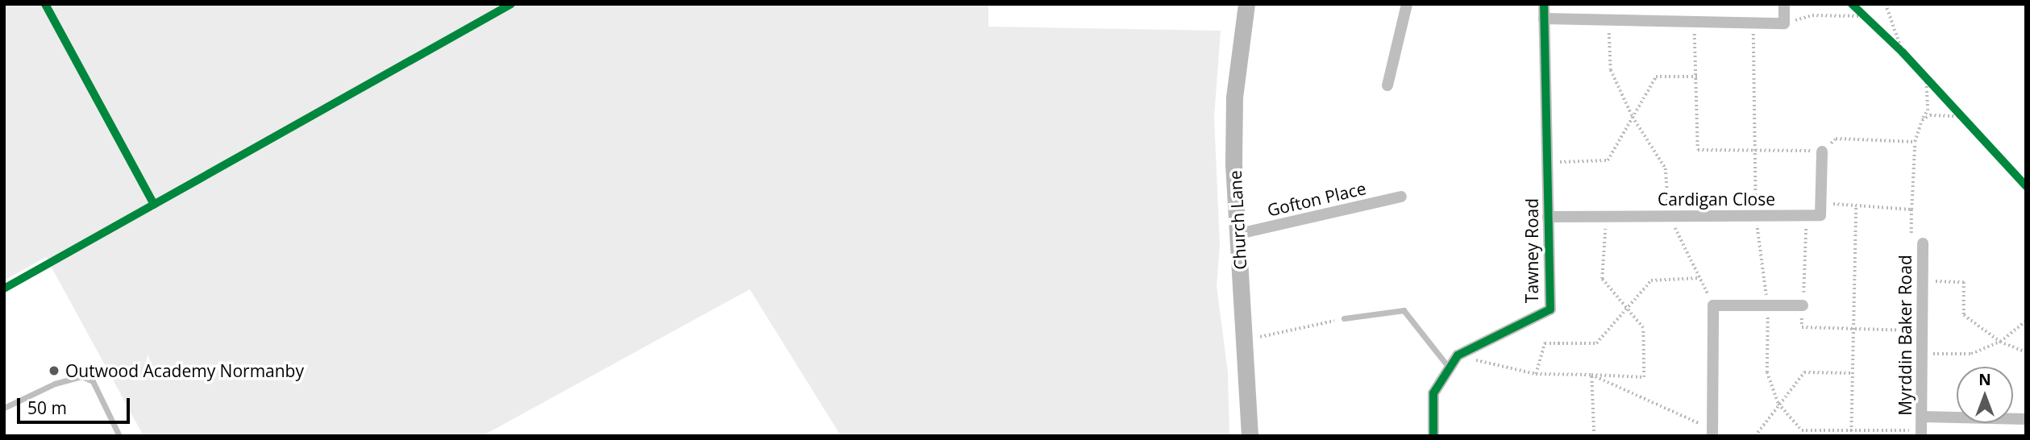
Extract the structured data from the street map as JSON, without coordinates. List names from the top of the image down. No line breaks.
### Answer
{"streets":{"street":["Gofton Place","Cardigan Close","Church Lane","Tawney Road","Myrddin Baker Road"]},"crossings":[["Gofton Place","Church Lane"],["Cardigan Close","Tawney Road"]],"places":["Outwood Academy Normanby"],"scale_bar":"50 m","north":"top"}
